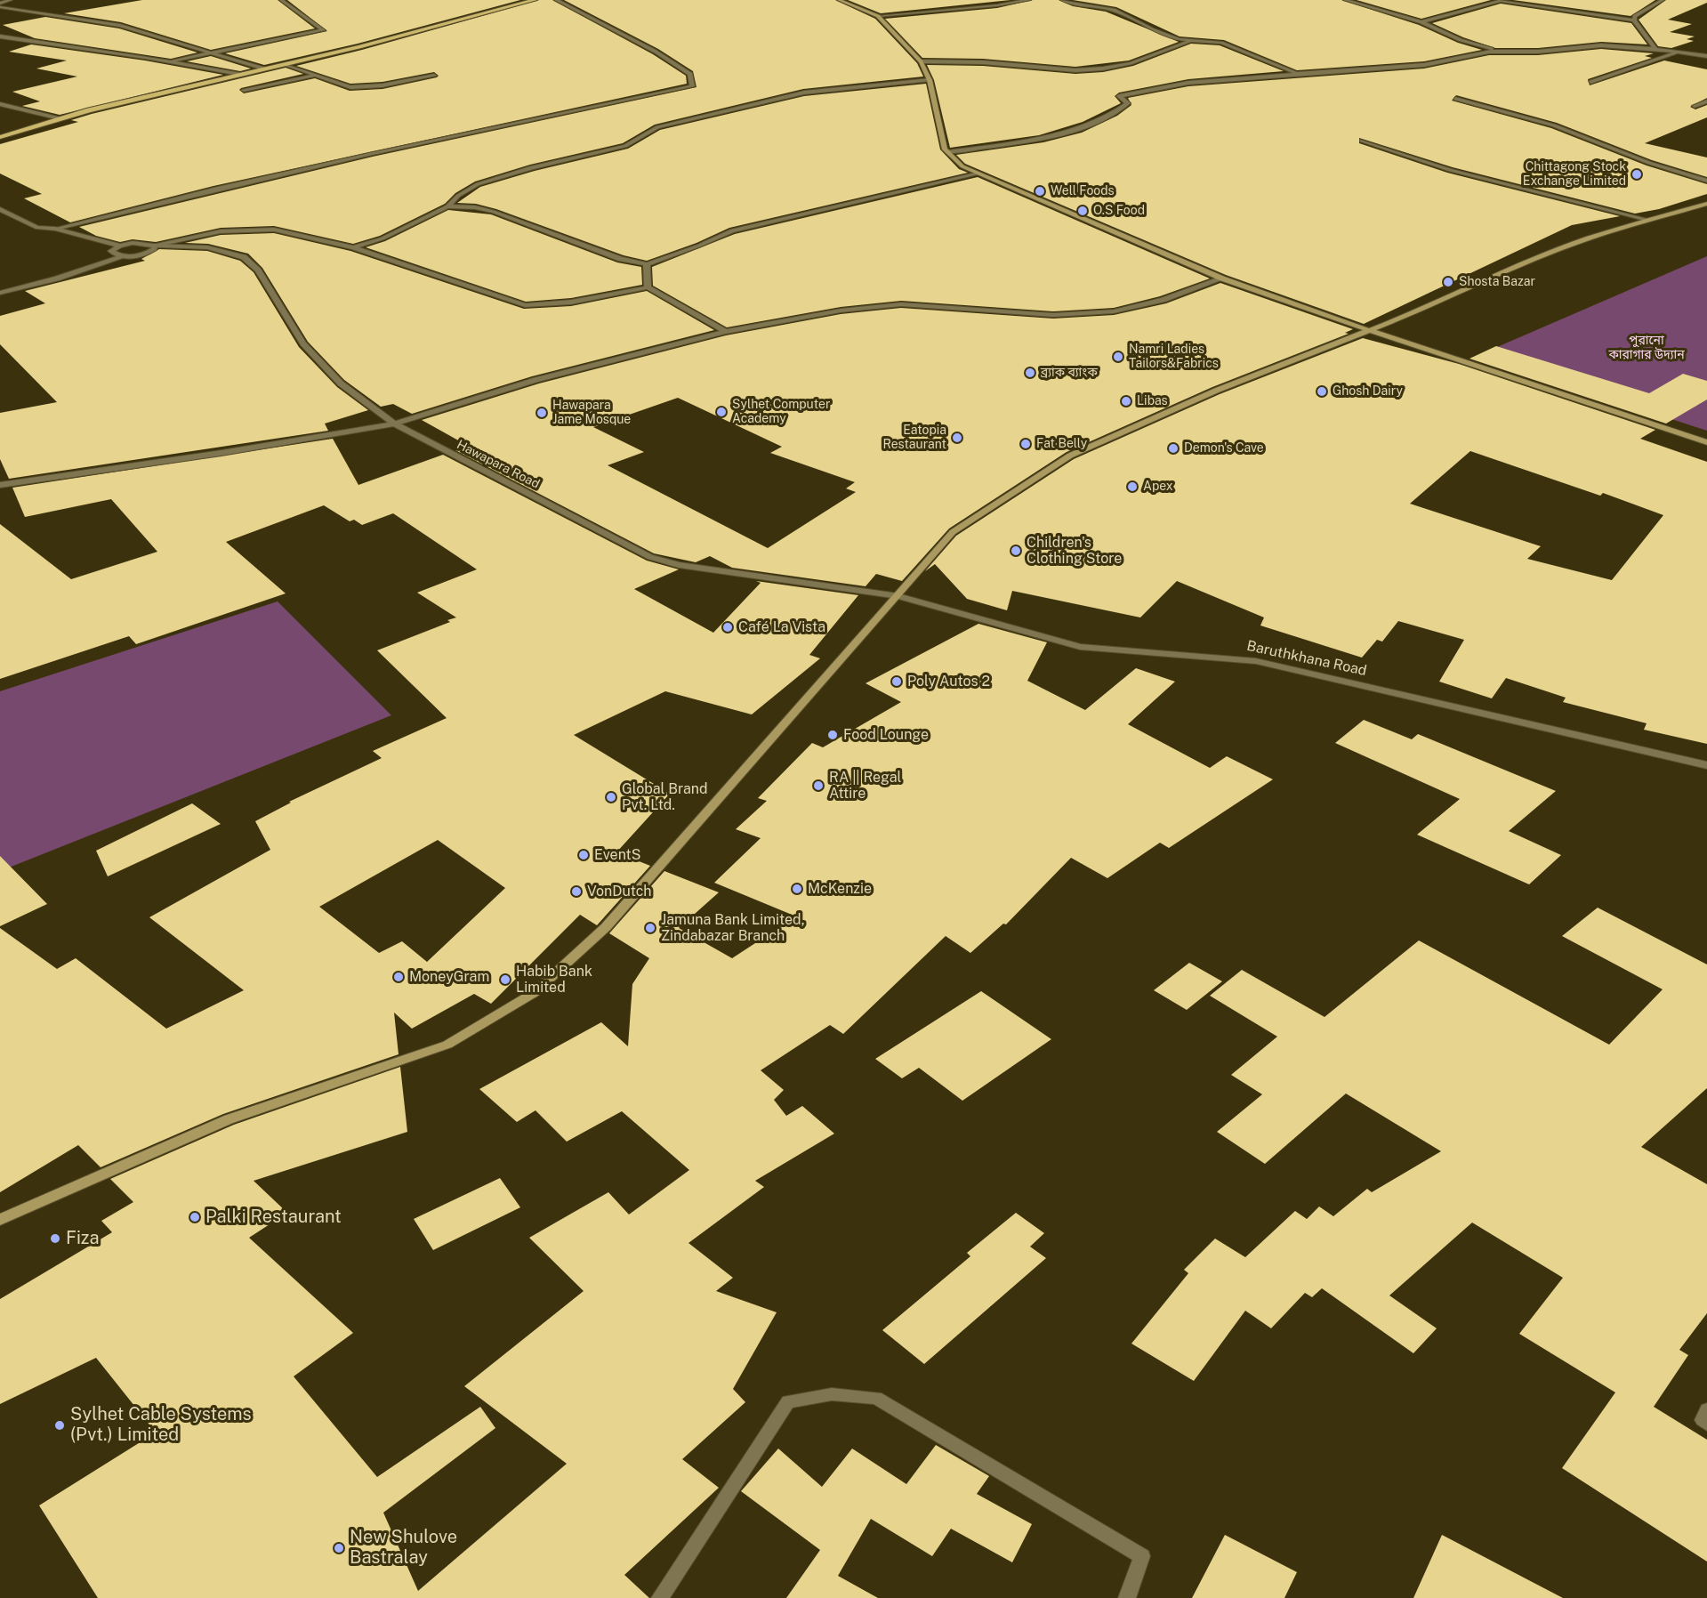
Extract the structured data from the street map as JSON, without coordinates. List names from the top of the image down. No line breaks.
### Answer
{"streets":{"street":["Hawapara Road","Baruthkhana Road"]},"crossings":[["Hawapara Road","Baruthkhana Road"]],"parks":["পুরানো কারাগার উদ্যান"],"places":["Chittagong Stock Exchange Limited","Well Foods","O.S Food","Shosta Bazar","Namri Ladies Tailors&Fabrics","ব্র্যাক ব্যাংক","Ghosh Dairy","Libas","Sylhet Computer Academy","Hawapara Jame Mosque","Eatopia Restaurant","Fat Belly","Demon's Cave","Apex","Children's Clothing Store","Café La Vista","Poly Autos 2","Food Lounge","RA || Regal Attire","Global Brand Pvt. Ltd.","EventS","McKenzie","VonDutch","Jamuna Bank Limited, Zindabazar Branch","MoneyGram","Habib Bank Limited","Palki Restaurant","Fiza","Sylhet Cable Systems (Pvt.) Limited","New Shulove Bastralay"]}
